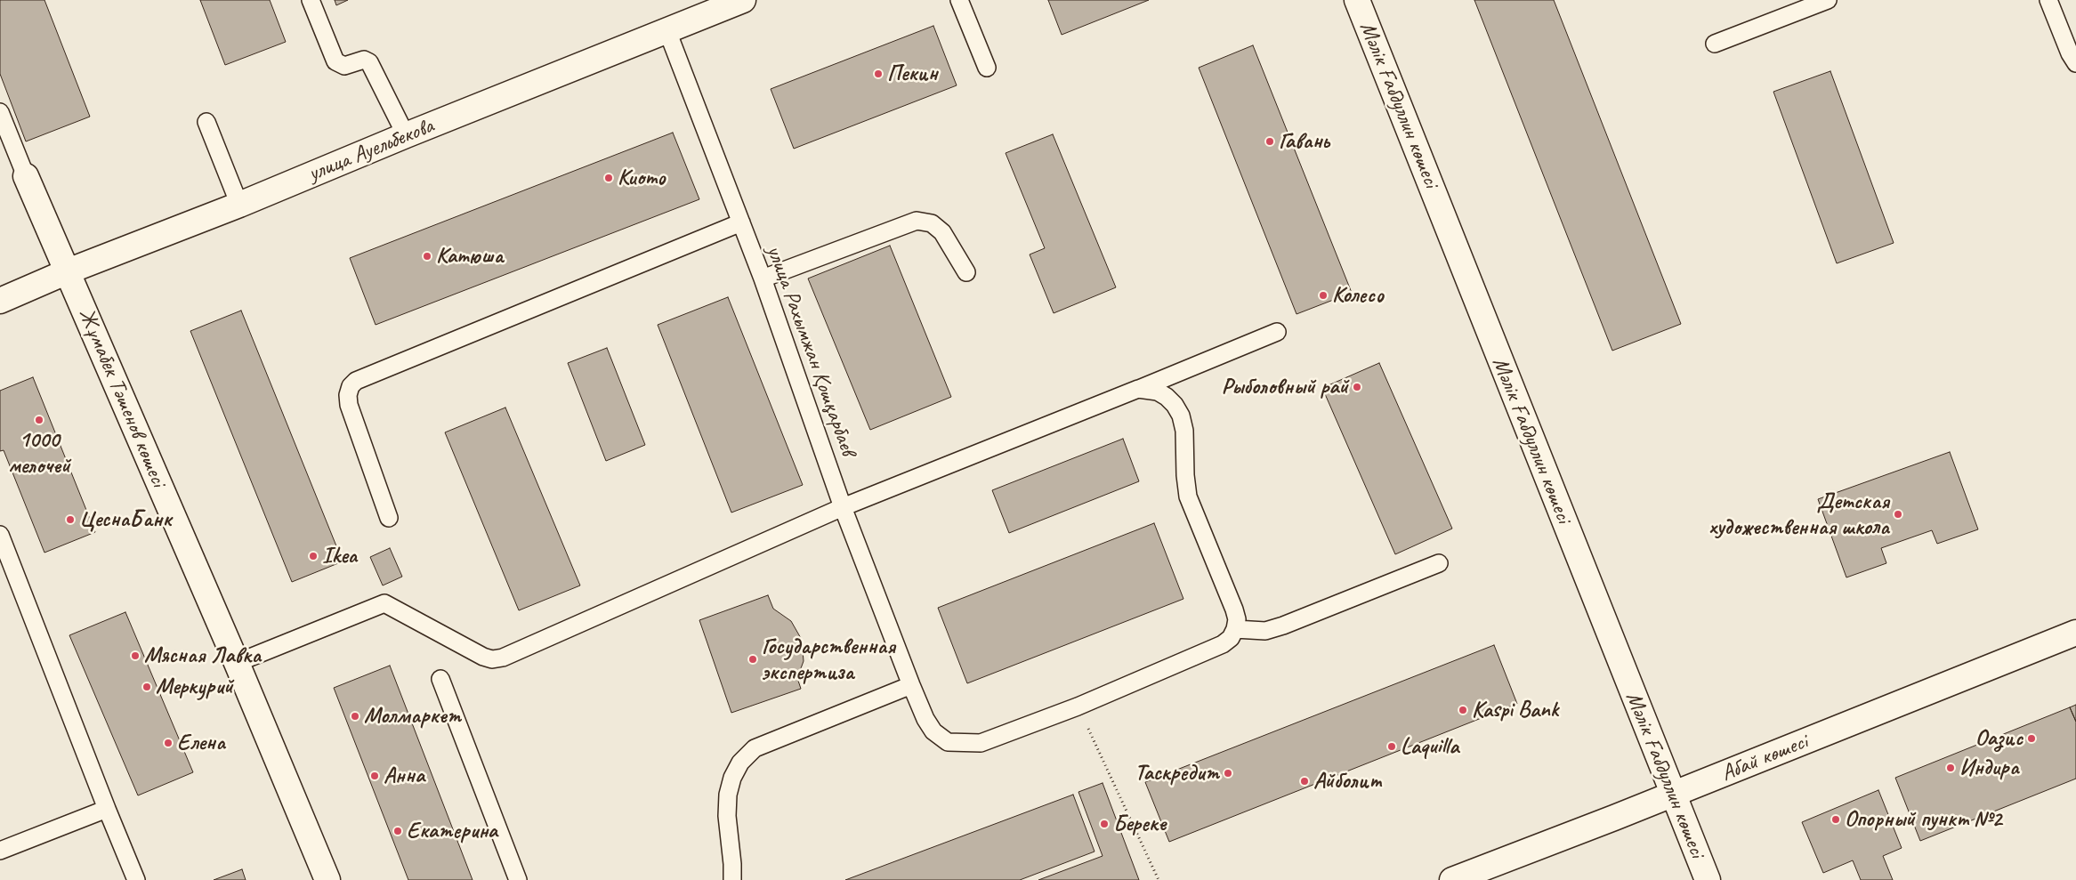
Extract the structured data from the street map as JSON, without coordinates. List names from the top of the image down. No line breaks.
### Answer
{"streets":{"street":["Мәлік Ғабдуллин көшесі","улица Ауельбекова","Жұмабек Тәшенов көшесі","Абай көшесі"],"lane":["улица Рахымжан Қошқарбаев"]},"crossings":[["Мәлік Ғабдуллин көшесі","Абай көшесі"],["улица Ауельбекова","улица Рахымжан Қошқарбаев"],["улица Ауельбекова","Жұмабек Тәшенов көшесі"]],"places":["Пекин","Гавань","Киото","Катюша","Колесо","Рыболовный рай","1000 мелочей","Детская художественная школа","ЦеснаБанк","Ikea","Мясная Лавка","Государственная экспертиза","Меркурий","Kaspi Bank","Молмаркет","Оазис","Елена","Laquilla","Индира","Таскредит","Анна","Айболит","Опорный пункт №2","Береке","Екатерина"]}
